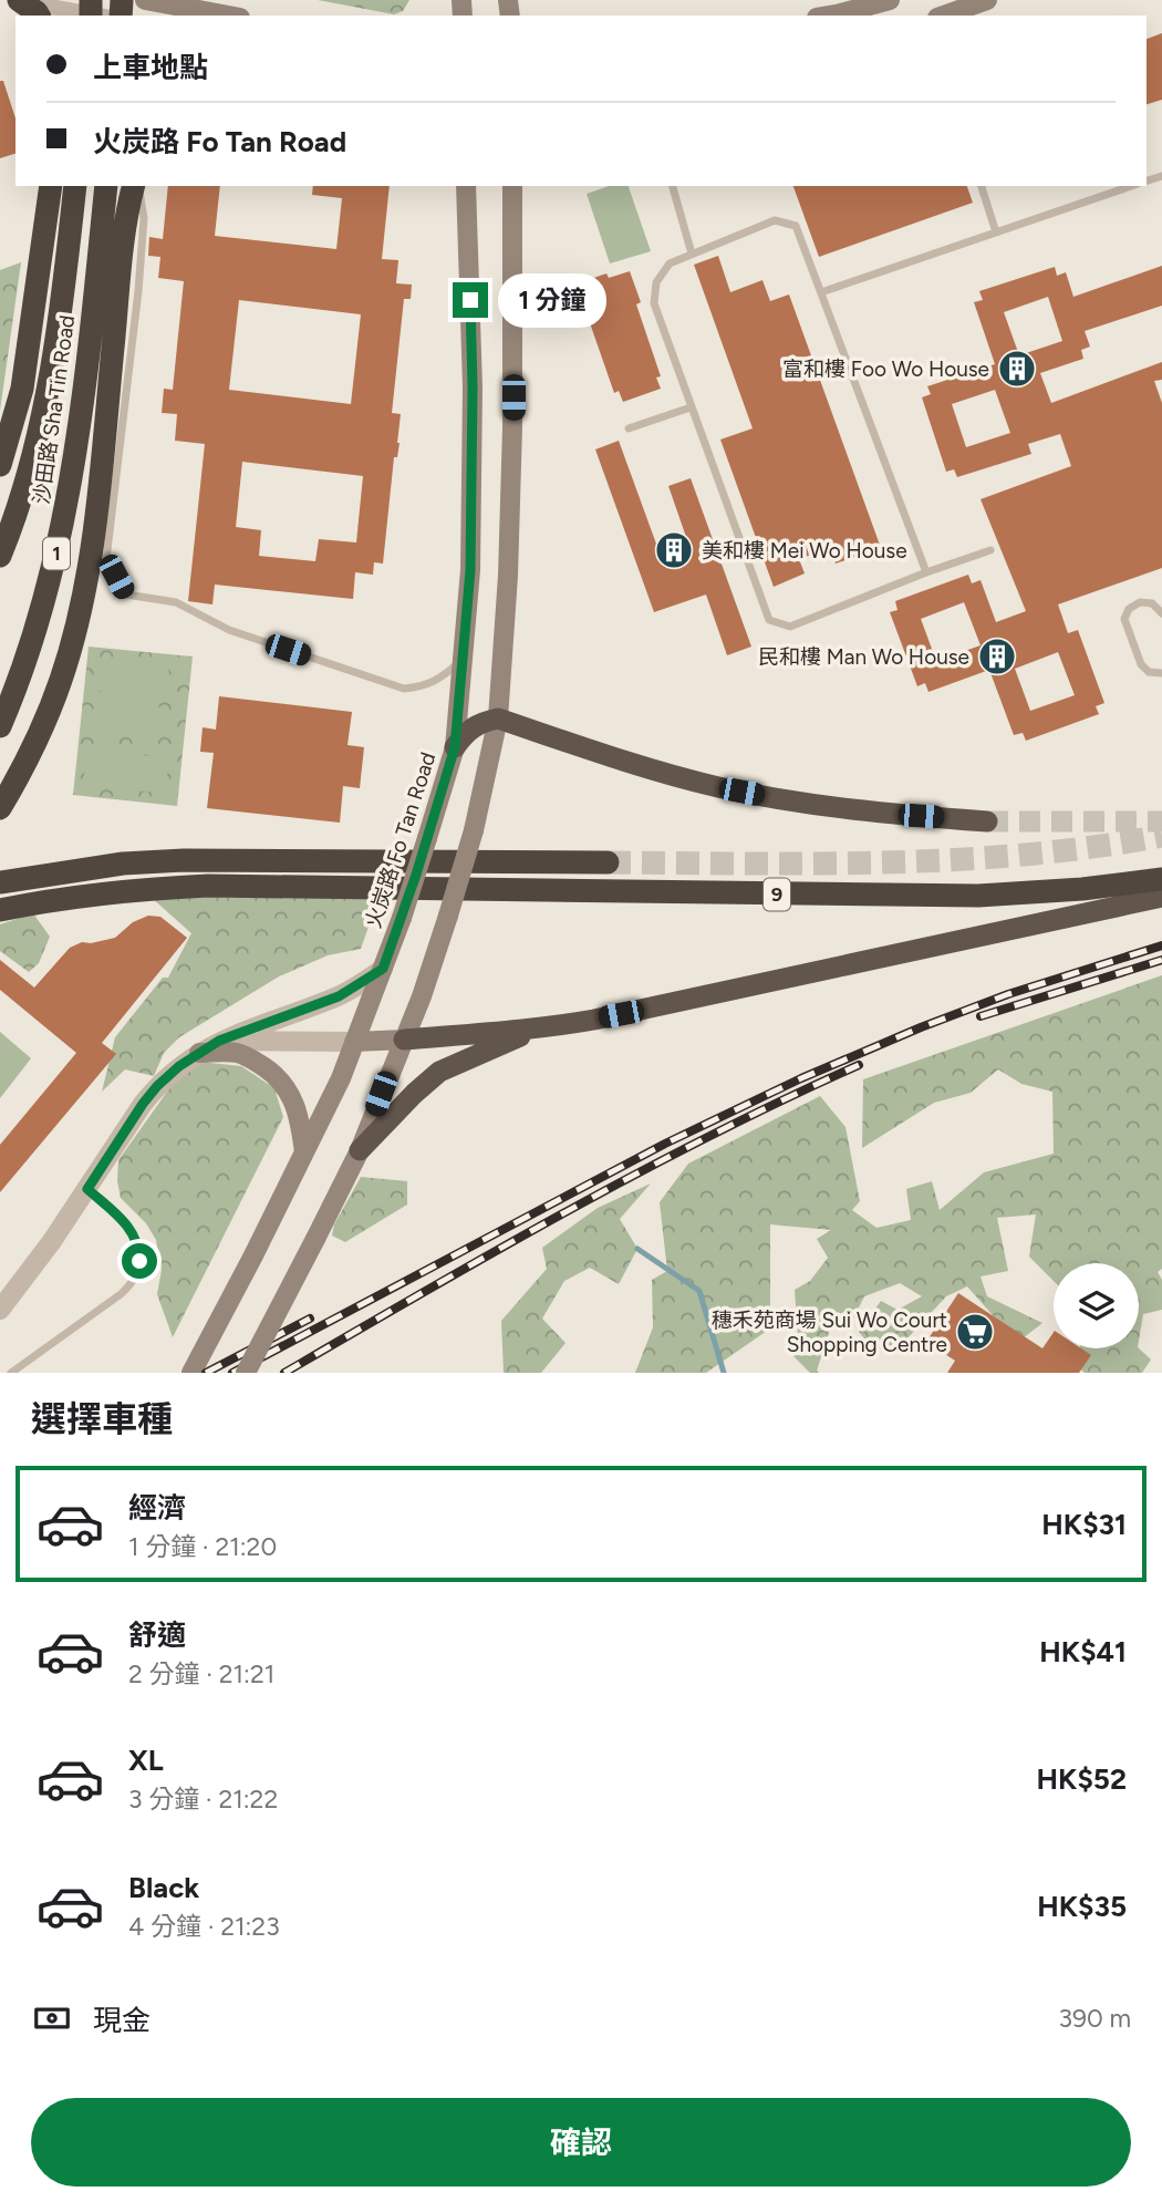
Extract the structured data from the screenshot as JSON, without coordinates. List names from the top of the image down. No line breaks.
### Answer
{"streets":{"highway":["沙田路 Sha Tin Road","1","9"],"main road":["火炭路 Fo Tan Road"]},"places":{"building":["富和樓 Foo Wo House","美和樓 Mei Wo House","民和樓 Man Wo House"],"supermarket":["穗禾苑商場 Sui Wo Court Shopping Centre"]},"page":{"banner":["上車地點","火炭路 Fo Tan Road"],"bubble":"1 分鐘","heading":"選擇車種","list":[{"name":"經濟","note":"1 分鐘 · 21:20","value":"HK$31"},{"name":"舒適","note":"2 分鐘 · 21:21","value":"HK$41"},{"name":"XL","note":"3 分鐘 · 21:22","value":"HK$52"},{"name":"Black","note":"4 分鐘 · 21:23","value":"HK$35"}],"pay":["現金","390 m"],"buttons":"確認"}}
